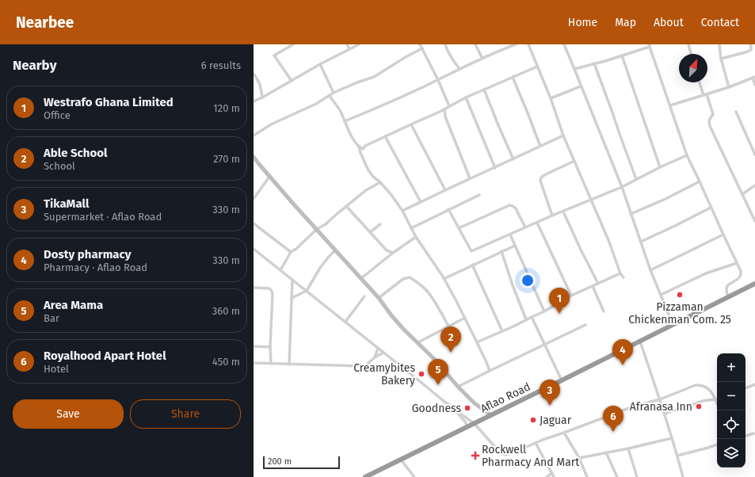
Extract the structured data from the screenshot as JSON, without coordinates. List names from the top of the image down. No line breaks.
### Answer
{"streets":{"highway":["Aflao Road"]},"places":{"other":["Pizzaman Chickenman Com. 25","Creamybites Bakery","Afranasa Inn","Goodness","Jaguar"],"health":["Rockwell Pharmacy And Mart"]},"scale_bar":"200 m","north":"top right","page":{"header":"Nearbee","nav":["Home","Map","About","Contact"],"heading":["Nearby","6 results"],"list":[{"mark":"1","name":"Westrafo Ghana Limited","note":"Office","value":"120 m"},{"mark":"2","name":"Able School","note":"School","value":"270 m"},{"mark":"3","name":"TikaMall","note":"Supermarket · Aflao Road","value":"330 m"},{"mark":"4","name":"Dosty pharmacy","note":"Pharmacy · Aflao Road","value":"330 m"},{"mark":"5","name":"Area Mama","note":"Bar","value":"360 m"},{"mark":"6","name":"Royalhood Apart Hotel","note":"Hotel","value":"450 m"}],"pins":["1","2","4","5","3","6"],"map_buttons":["+","−"],"buttons":["Save","Share"],"scale":"200 m"}}
